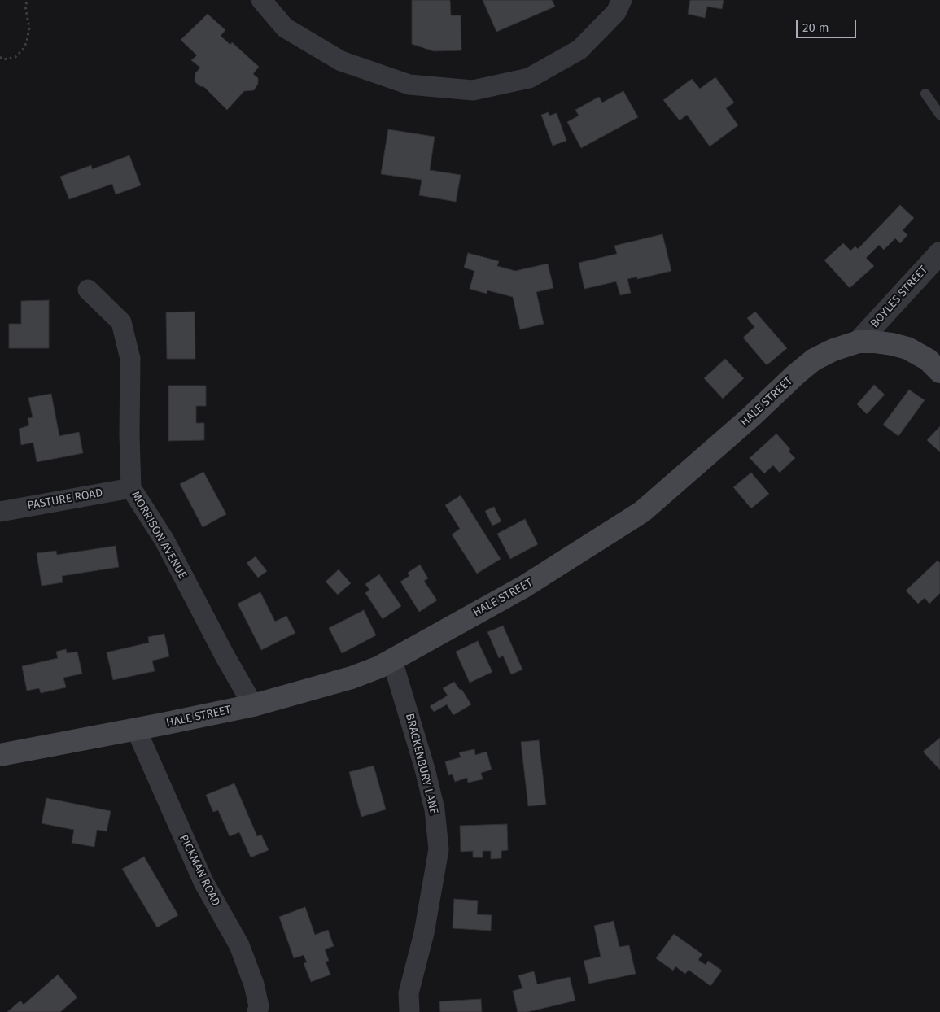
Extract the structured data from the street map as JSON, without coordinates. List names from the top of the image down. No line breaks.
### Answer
{"streets":{"main road":["HALE STREET"],"street":["BOYLES STREET","PASTURE ROAD","MORRISON AVENUE","BRACKENBURY LANE","PICKMAN ROAD"]},"crossings":[["BOYLES STREET","HALE STREET"],["HALE STREET","MORRISON AVENUE"],["HALE STREET","BRACKENBURY LANE"],["HALE STREET","PICKMAN ROAD"],["PASTURE ROAD","MORRISON AVENUE"]],"scale_bar":"20 m"}
